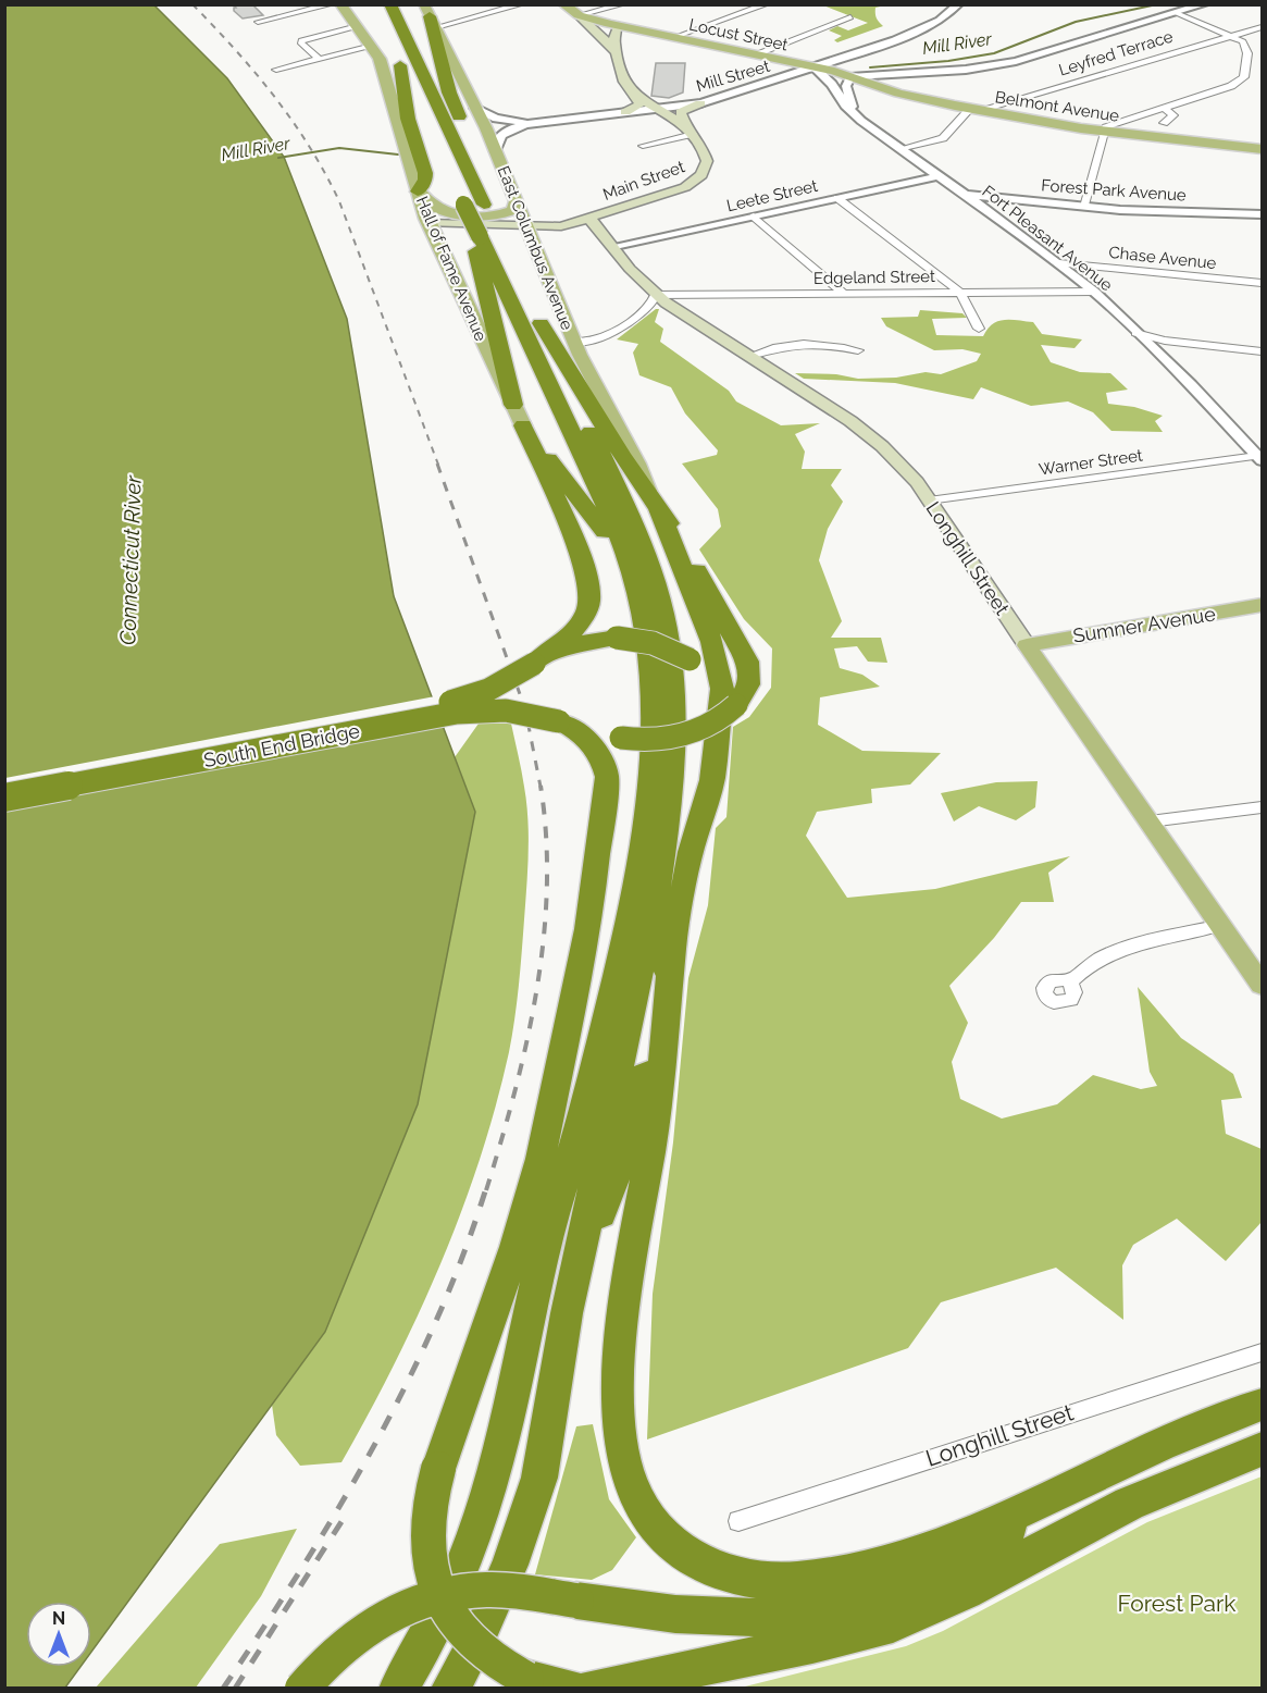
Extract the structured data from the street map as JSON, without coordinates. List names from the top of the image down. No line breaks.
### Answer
{"streets":{"highway":["South End Bridge"],"main road":["Locust Street","Belmont Avenue","Main Street","East Columbus Avenue","Hall of Fame Avenue","Longhill Street","Sumner Avenue"],"street":["Leyfred Terrace","Mill Street","Forest Park Avenue","Leete Street","Fort Pleasant Avenue","Chase Avenue","Edgeland Street","Warner Street"]},"crossings":[["Locust Street","Mill Street"],["Locust Street","Belmont Avenue"],["Locust Street","Fort Pleasant Avenue"],["Leyfred Terrace","Belmont Avenue"],["Mill Street","Fort Pleasant Avenue"],["Mill Street","East Columbus Avenue"],["Main Street","East Columbus Avenue"],["Main Street","Hall of Fame Avenue"],["Main Street","Longhill Street"],["Forest Park Avenue","Fort Pleasant Avenue"],["Leete Street","Fort Pleasant Avenue"],["Leete Street","Longhill Street"],["Fort Pleasant Avenue","Chase Avenue"],["Fort Pleasant Avenue","Edgeland Street"],["Fort Pleasant Avenue","Warner Street"],["Edgeland Street","Longhill Street"],["Warner Street","Longhill Street"],["Longhill Street","Sumner Avenue"]],"water":["Mill River","Connecticut River"],"parks":["Forest Park"],"north":"top"}
